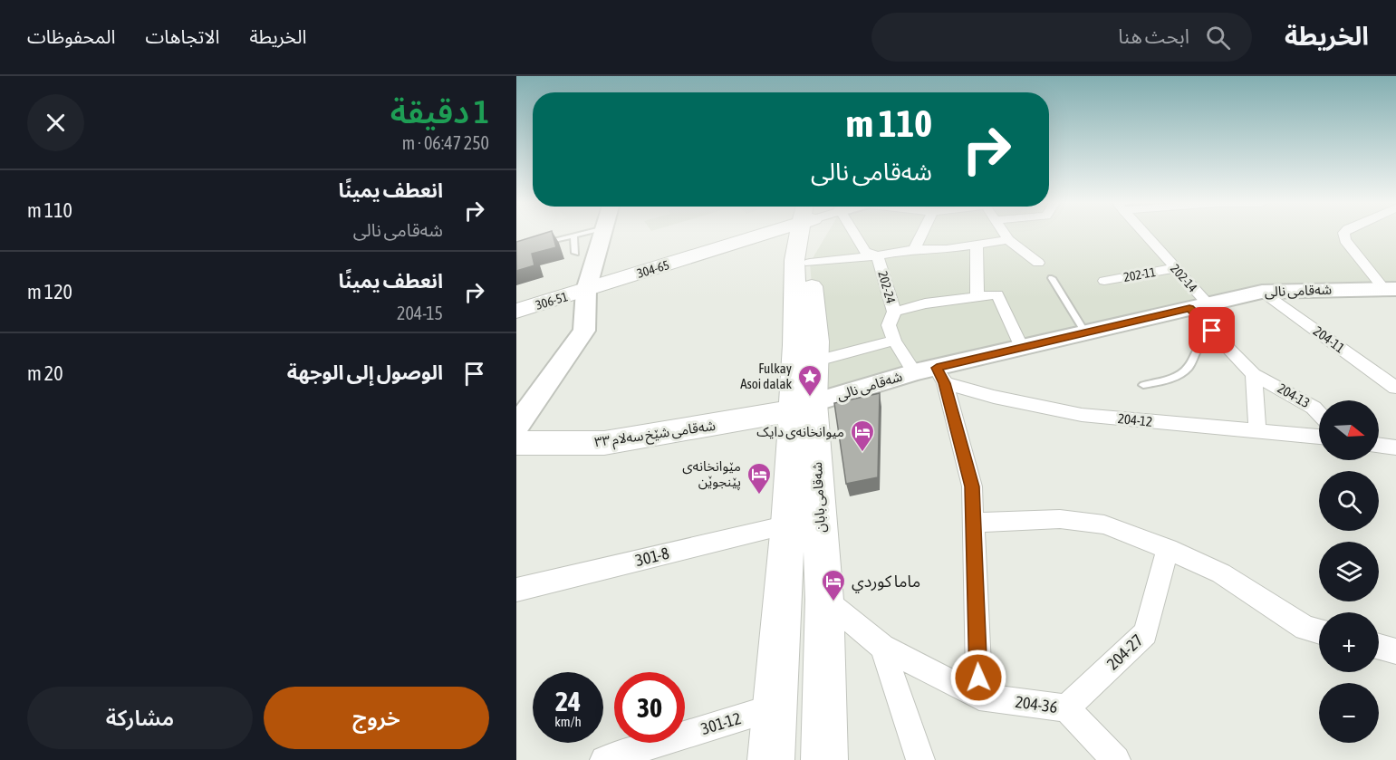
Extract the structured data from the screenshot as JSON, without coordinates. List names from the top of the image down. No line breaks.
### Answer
{"streets":{"main road":["304-65","شەقامی نالی","306-51","شەقامی شێخ سەلام ٣٣","شەقامی بابان"],"street":["202-11","202-14","202-24","204-11","204-13","204-12","301-8","204-27","204-36","301-12"]},"crossings":[["304-65","306-51"],["202-11","202-14"],["202-14","شەقامی نالی"],["202-14","204-13"],["202-24","شەقامی نالی"],["شەقامی نالی","204-11"],["شەقامی نالی","204-12"],["شەقامی نالی","شەقامی شێخ سەلام ٣٣"],["شەقامی نالی","شەقامی بابان"],["شەقامی شێخ سەلام ٣٣","شەقامی بابان"],["شەقامی بابان","204-36"],["204-27","204-36"]],"places":{"place":["Fulkay Asoi dalak"],"hotel":["میوانخانەی دایک","مێوانخانەی پێنجوێن","ماما كوردي"]},"north":"right","page":{"header":"الخريطة","search":"ابحث هنا","nav":["الخريطة","الاتجاهات","المحفوظات"],"heading":["1 دقيقة","250 m · 06:47"],"turn":["110 m","شەقامی نالی"],"list":[{"name":"انعطف يمينًا","note":"شەقامی نالی","value":"110 m"},{"name":"انعطف يمينًا","note":"204-15","value":"120 m"},{"name":"الوصول إلى الوجهة","value":"20 m"}],"map_buttons":["+","−"],"speed":"24 km/h","limit":"30","buttons":["خروج","مشاركة"]}}
